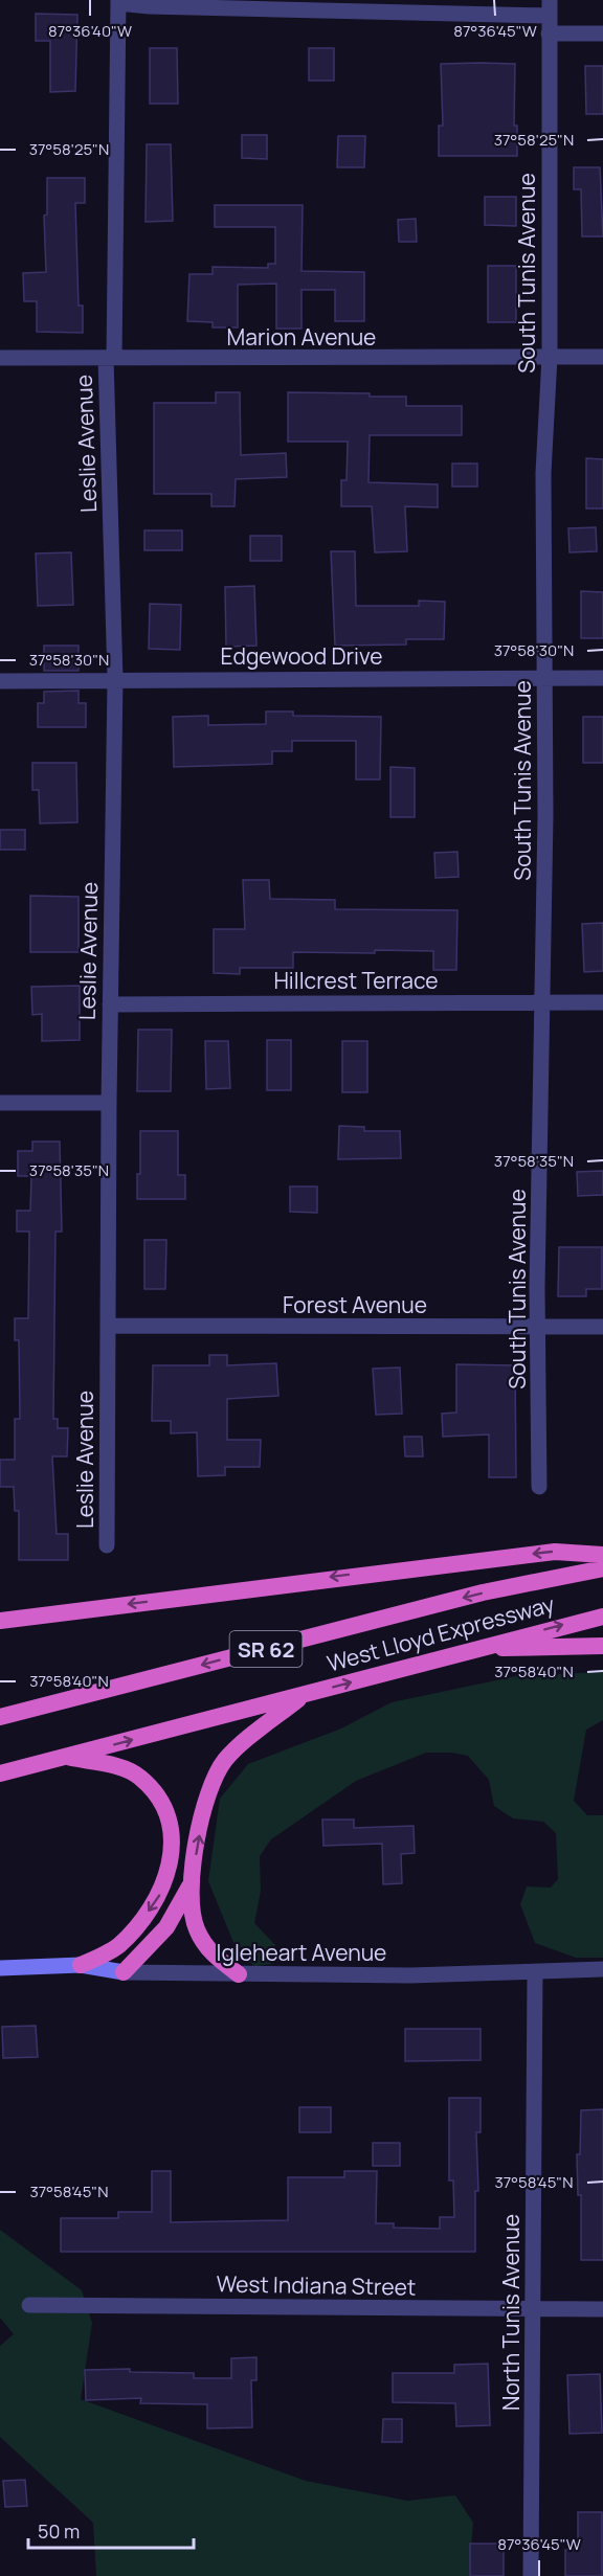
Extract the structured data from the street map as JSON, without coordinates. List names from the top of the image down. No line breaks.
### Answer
{"streets":{"highway":["West Lloyd Expressway","SR 62"],"main road":["Igleheart Avenue"],"street":["South Tunis Avenue","Marion Avenue","Leslie Avenue","Edgewood Drive","Hillcrest Terrace","Forest Avenue","West Indiana Street","North Tunis Avenue"]},"crossings":[["South Tunis Avenue","Marion Avenue"],["South Tunis Avenue","Edgewood Drive"],["South Tunis Avenue","Hillcrest Terrace"],["South Tunis Avenue","Forest Avenue"],["Marion Avenue","Leslie Avenue"],["Leslie Avenue","Edgewood Drive"],["Leslie Avenue","Hillcrest Terrace"],["Leslie Avenue","Forest Avenue"],["Igleheart Avenue","North Tunis Avenue"],["West Indiana Street","North Tunis Avenue"]],"scale_bar":"50 m","coordinates":["87°36'40\"W","87°36'45\"W","37°58'25\"N","37°58'30\"N","37°58'35\"N","37°58'40\"N","37°58'45\"N"]}
